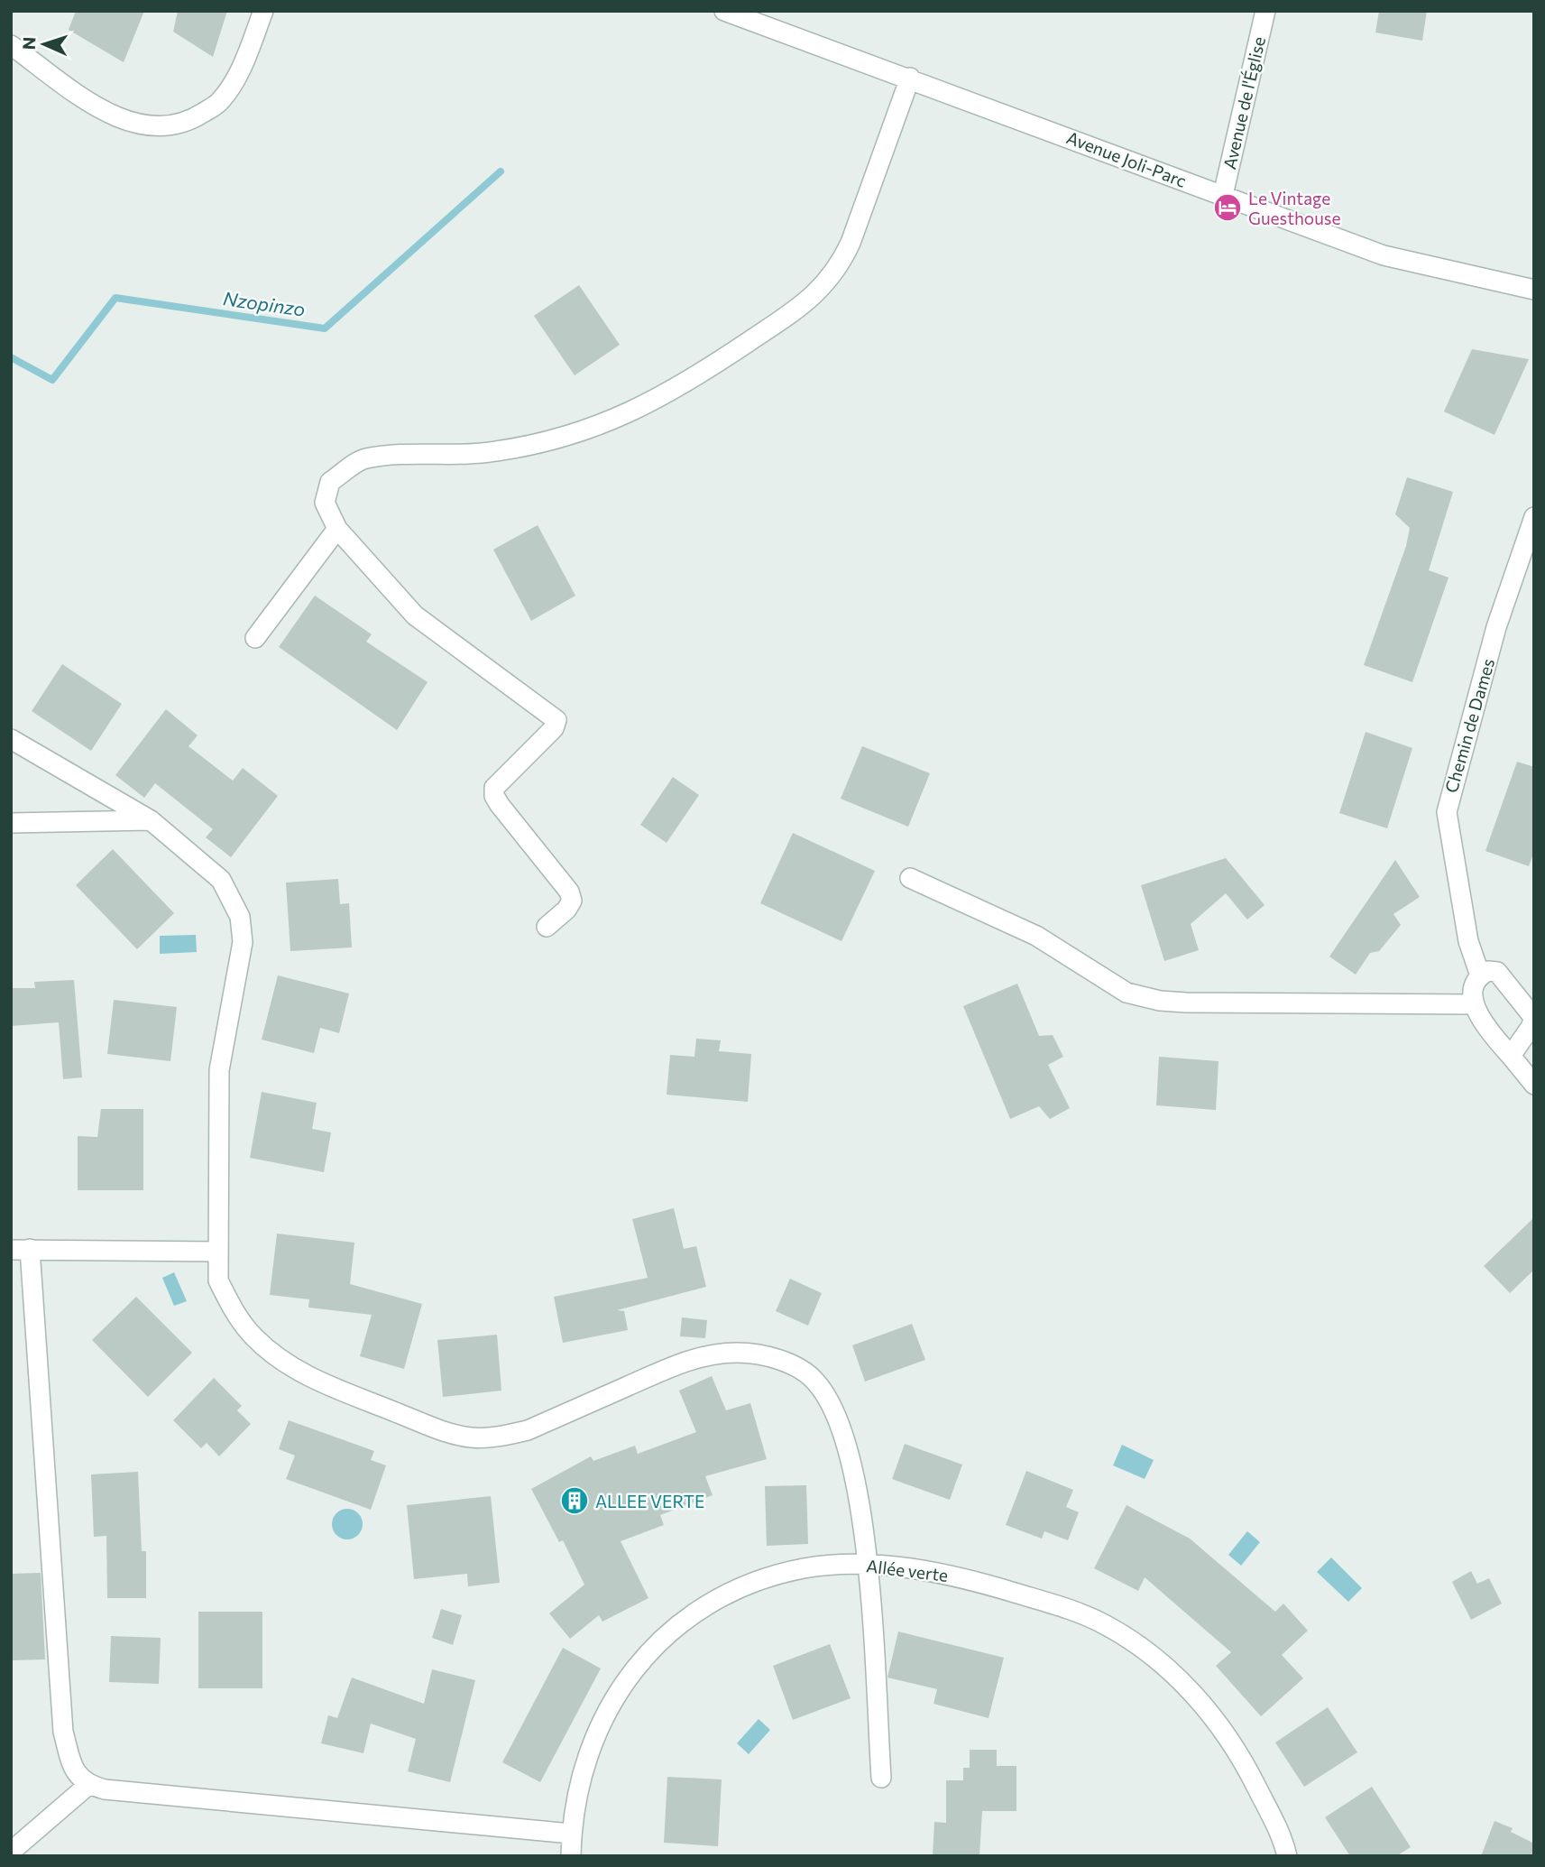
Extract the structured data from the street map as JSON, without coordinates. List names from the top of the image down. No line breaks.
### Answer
{"streets":{"street":["Avenue de l'Église","Avenue Joli-Parc","Chemin de Dames","Allée verte"]},"crossings":[["Avenue de l'Église","Avenue Joli-Parc"]],"water":["Nzopinzo"],"places":{"hotel":["Le Vintage Guesthouse"],"building":["ALLEE VERTE"]},"north":"left"}
